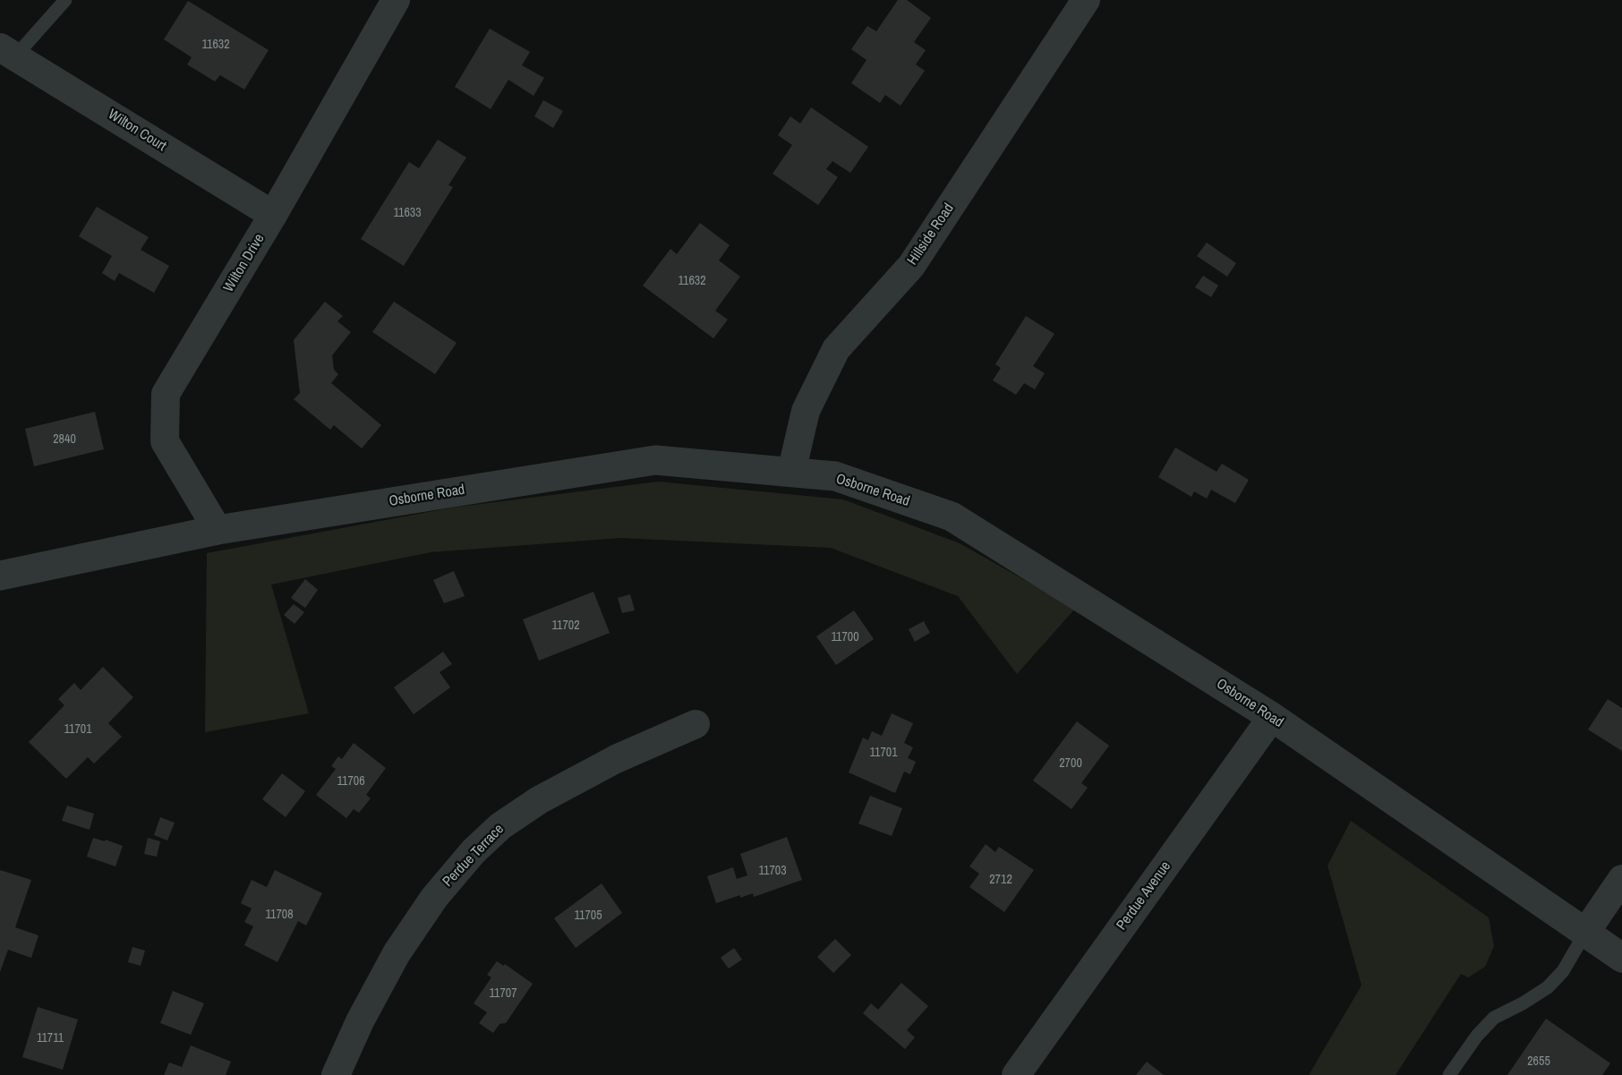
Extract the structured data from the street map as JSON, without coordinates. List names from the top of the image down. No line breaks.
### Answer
{"streets":{"street":["Wilton Court","Hillside Road","Wilton Drive","Osborne Road","Perdue Terrace","Perdue Avenue"]},"crossings":[["Wilton Court","Wilton Drive"],["Hillside Road","Osborne Road"],["Wilton Drive","Osborne Road"],["Osborne Road","Perdue Avenue"]],"house_numbers":["11632","11633","11632","2840","11702","11700","11701","11701","2700","11706","11703","2712","11708","11705","11707","11711","2655"]}
